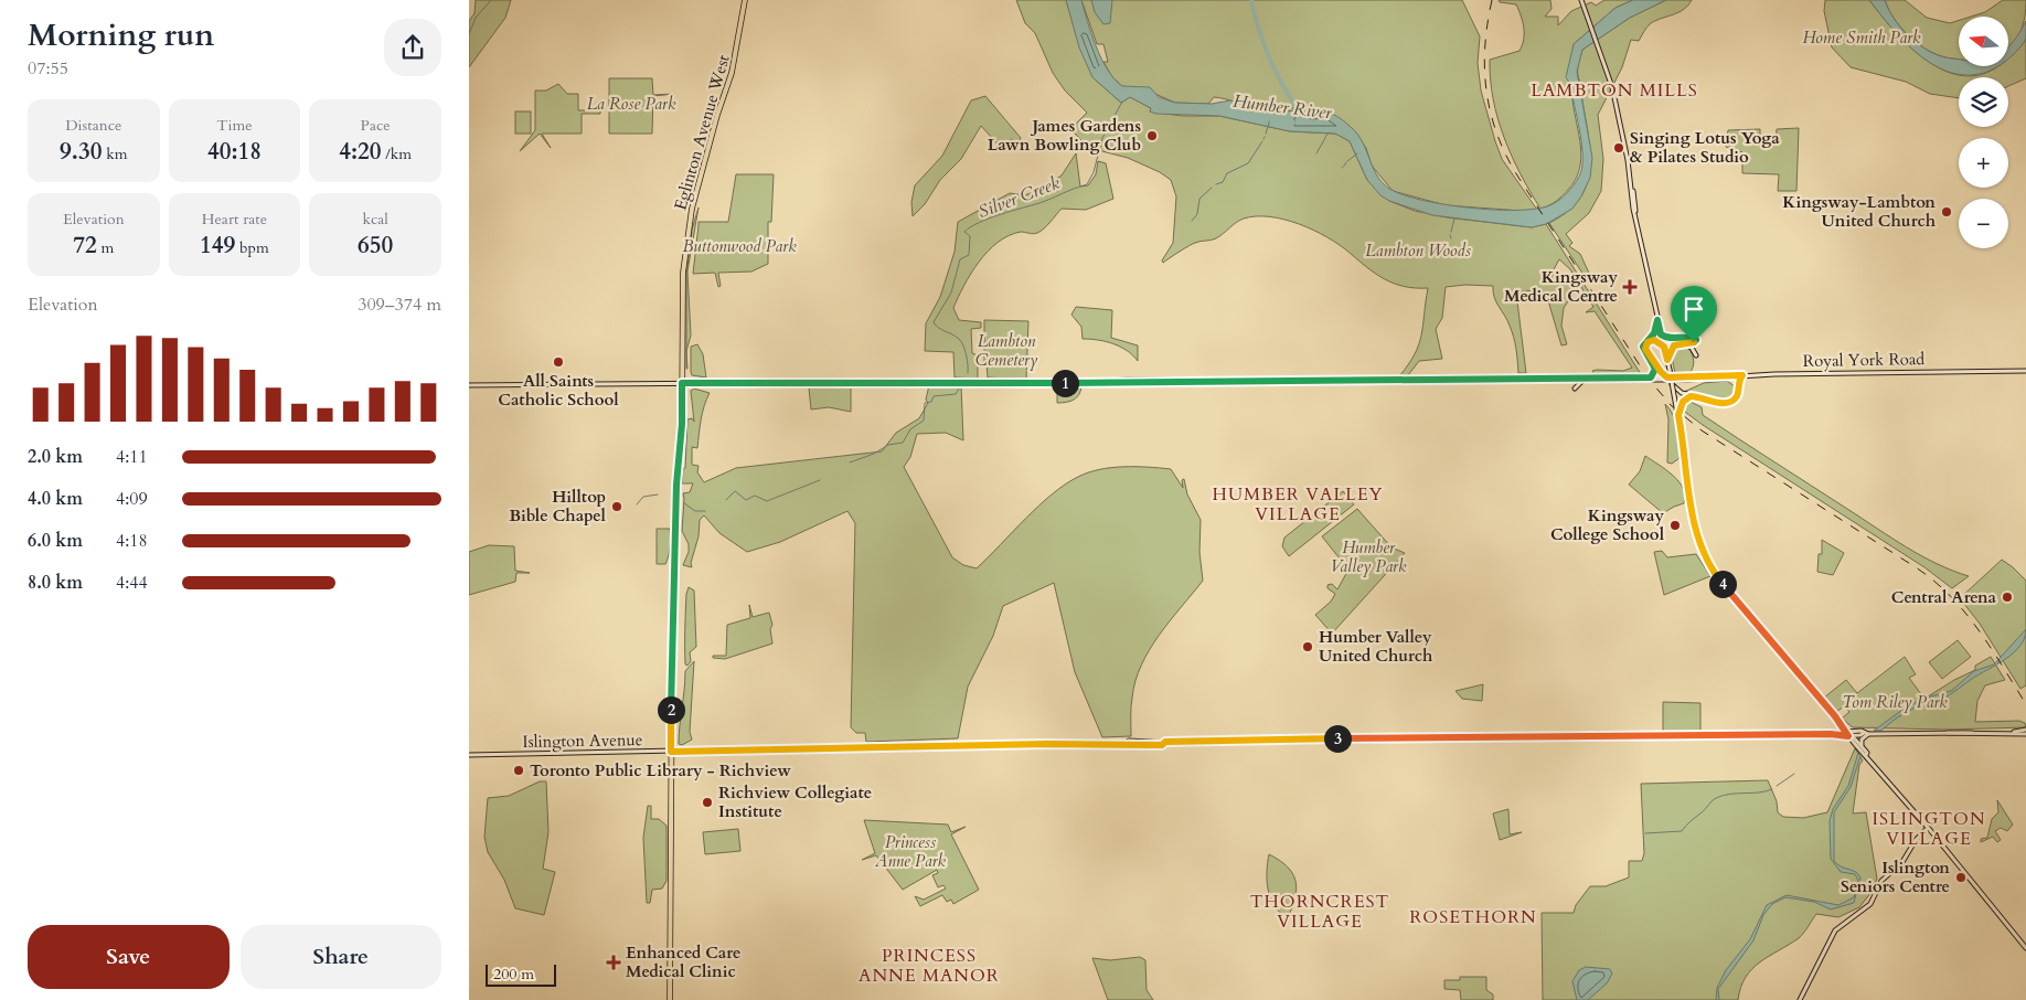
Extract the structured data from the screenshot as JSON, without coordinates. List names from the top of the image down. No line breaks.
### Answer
{"streets":{"main road":["Eglinton Avenue West","Royal York Road","Islington Avenue"]},"crossings":[["Eglinton Avenue West","Royal York Road"],["Eglinton Avenue West","Islington Avenue"]],"districts":["LAMBTON MILLS","HUMBER VALLEY VILLAGE","ISLINGTON VILLAGE","THORNCREST VILLAGE","ROSETHORN","PRINCESS ANNE MANOR"],"water":["Humber River","Silver Creek"],"parks":["Home Smith Park","La Rose Park","Buttonwood Park","Lambton Woods","Lambton Cemetery","Humber Valley Park","Tom Riley Park","Princess Anne Park"],"places":{"other":["James Gardens Lawn Bowling Club","Singing Lotus Yoga & Pilates Studio","Kingsway-Lambton United Church","All Saints Catholic School","Hilltop Bible Chapel","Kingsway College School","Central Arena","Humber Valley United Church","Toronto Public Library - Richview","Richview Collegiate Institute","Islington Seniors Centre"],"health":["Kingsway Medical Centre","Enhanced Care Medical Clinic"]},"scale_bar":"200 m","north":"left","page":{"heading":["Morning run","07:55"],"map_buttons":["+","−"],"stats":[["Distance","9.30 km"],["Time","40:18"],["Pace","4:20 /km"],["Elevation","72 m"],["Heart rate","149 bpm"],["kcal","650"]],"chart":["Elevation","309–374 m"],"pins":["1","4","2","3"],"list":[{"name":"2.0 km","note":"4:11"},{"name":"4.0 km","note":"4:09"},{"name":"6.0 km","note":"4:18"},{"name":"8.0 km","note":"4:44"}],"buttons":["Save","Share"],"scale":"200 m"}}
